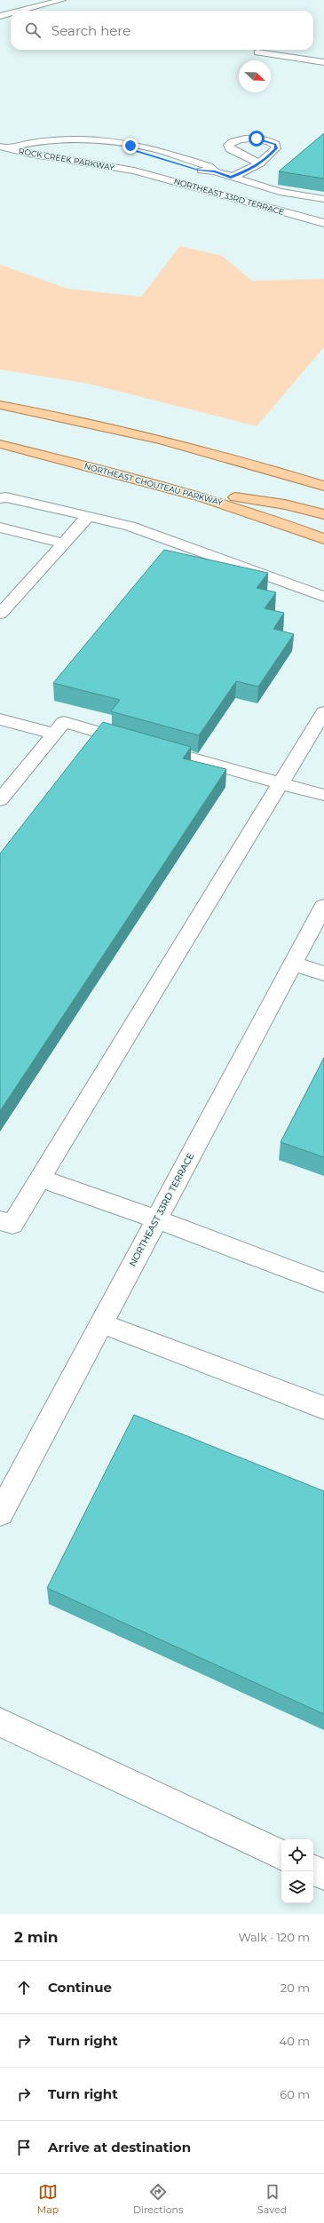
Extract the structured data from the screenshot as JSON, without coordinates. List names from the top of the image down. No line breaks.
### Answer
{"streets":{"main road":["NORTHEAST CHOUTEAU PARKWAY"],"street":["ROCK CREEK PARKWAY","NORTHEAST 33RD TERRACE"]},"crossings":[["ROCK CREEK PARKWAY","NORTHEAST 33RD TERRACE"]],"north":"bottom right","page":{"search":"Search here","heading":["2 min","Walk · 120 m"],"list":[["Continue","20 m"],["Turn right","40 m"],["Turn right","60 m"],"Arrive at destination"],"nav":["Map","Directions","Saved"]}}
